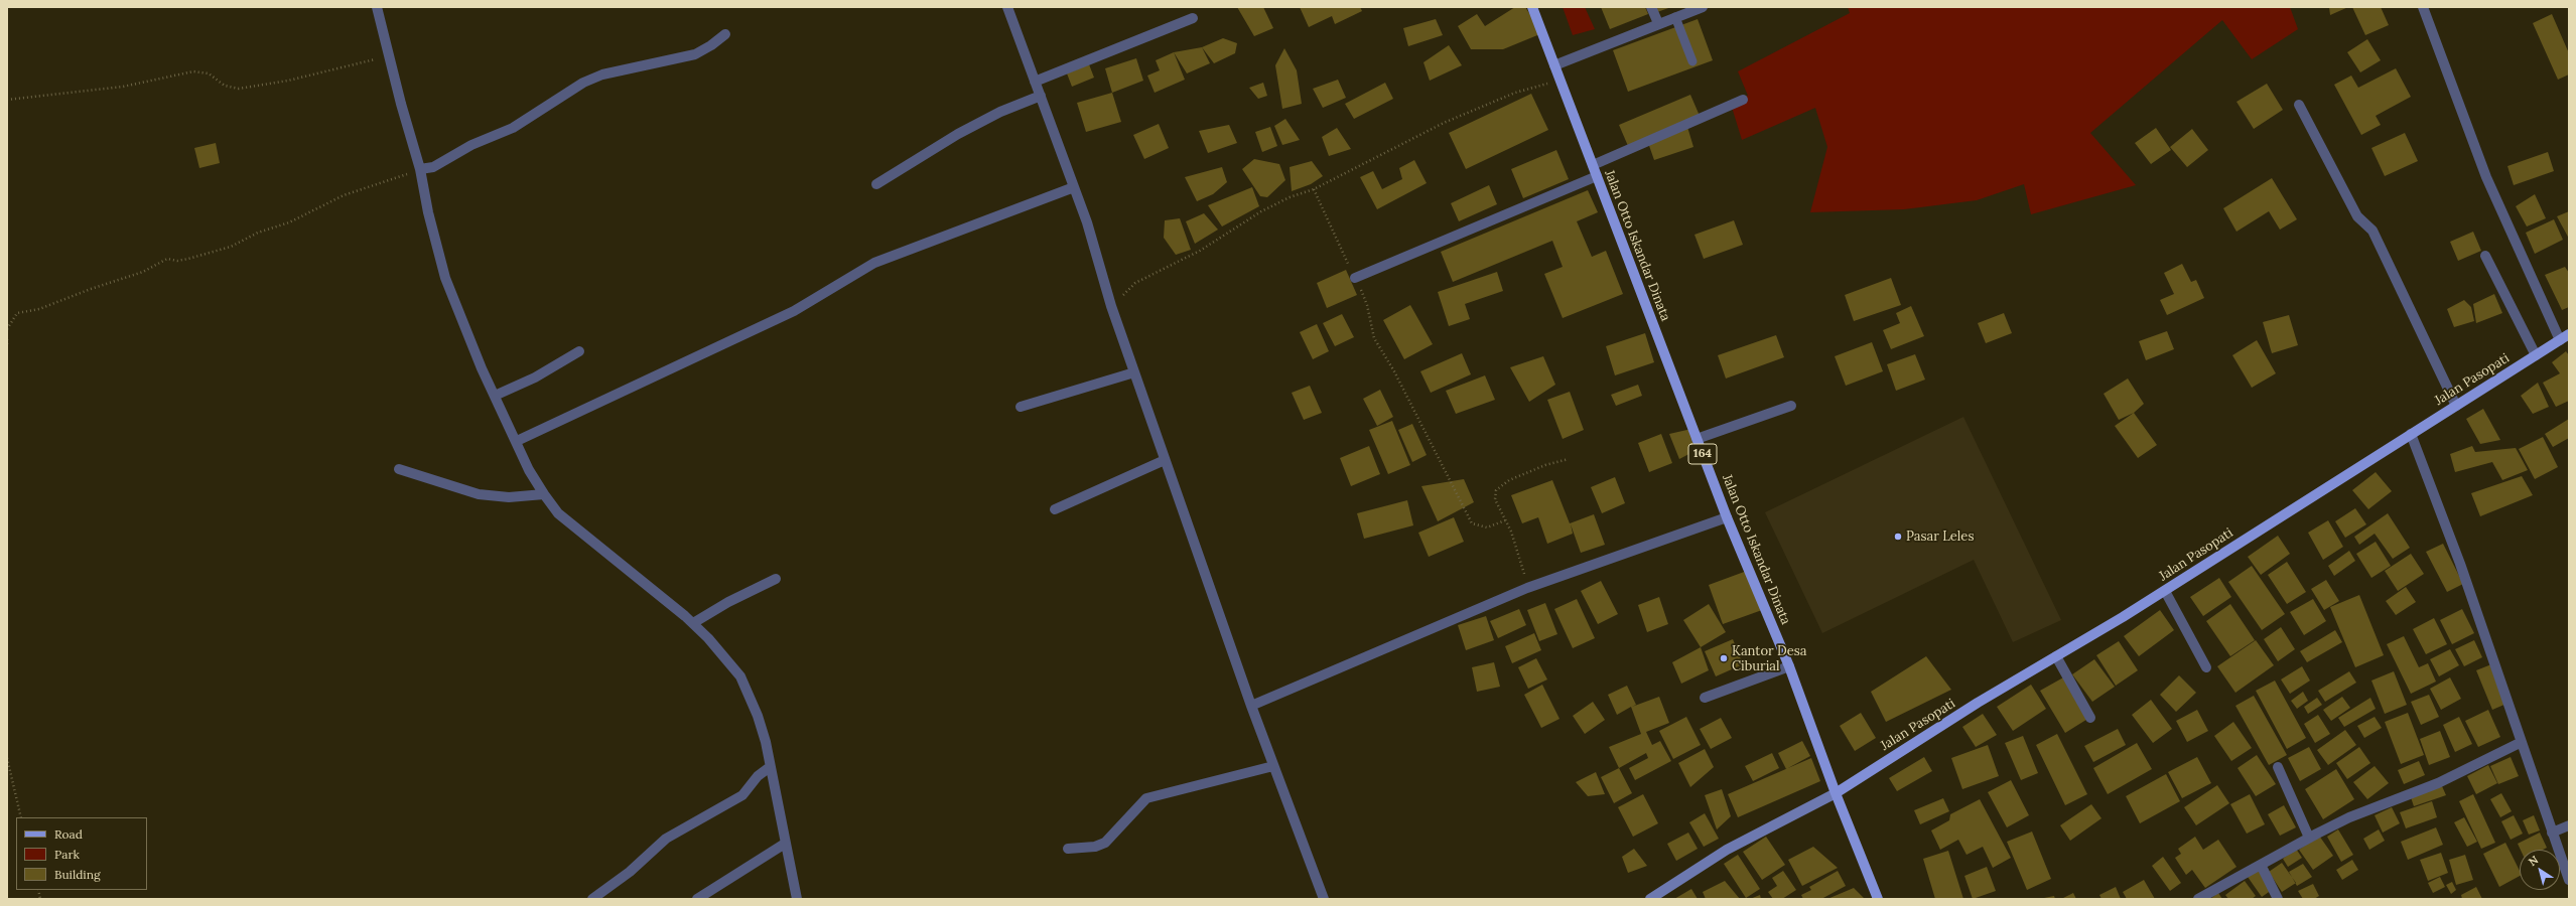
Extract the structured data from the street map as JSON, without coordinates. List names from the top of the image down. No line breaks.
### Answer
{"streets":{"main road":["Jalan Otto Iskandar Dinata","Jalan Pasopati","164"]},"crossings":[["Jalan Otto Iskandar Dinata","Jalan Pasopati"]],"places":["Pasar Leles","Kantor Desa Ciburial"],"legend":["Road","Park","Building"],"north":"top left"}
